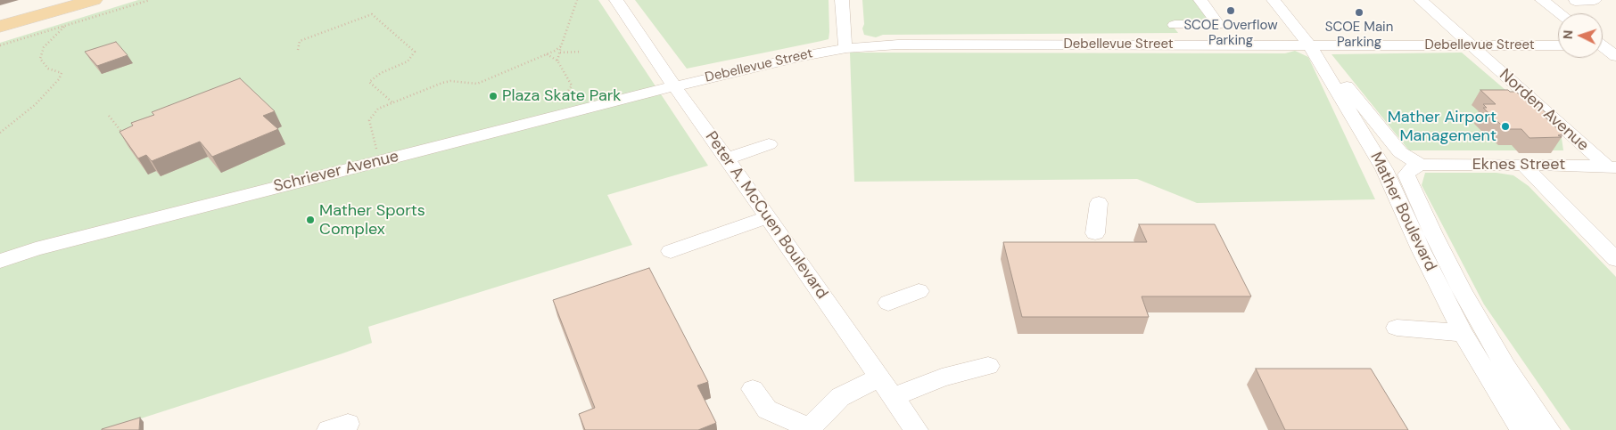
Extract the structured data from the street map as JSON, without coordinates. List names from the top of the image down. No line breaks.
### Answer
{"streets":{"street":["Debellevue Street","Norden Avenue","Eknes Street","Schriever Avenue","Mather Boulevard","Peter A. McCuen Boulevard"]},"crossings":[["Debellevue Street","Norden Avenue"],["Debellevue Street","Schriever Avenue"],["Debellevue Street","Mather Boulevard"],["Debellevue Street","Peter A. McCuen Boulevard"],["Norden Avenue","Eknes Street"],["Eknes Street","Mather Boulevard"],["Schriever Avenue","Peter A. McCuen Boulevard"]],"places":["SCOE Overflow Parking","SCOE Main Parking","Plaza Skate Park","Mather Airport Management","Mather Sports Complex"],"north":"left"}
